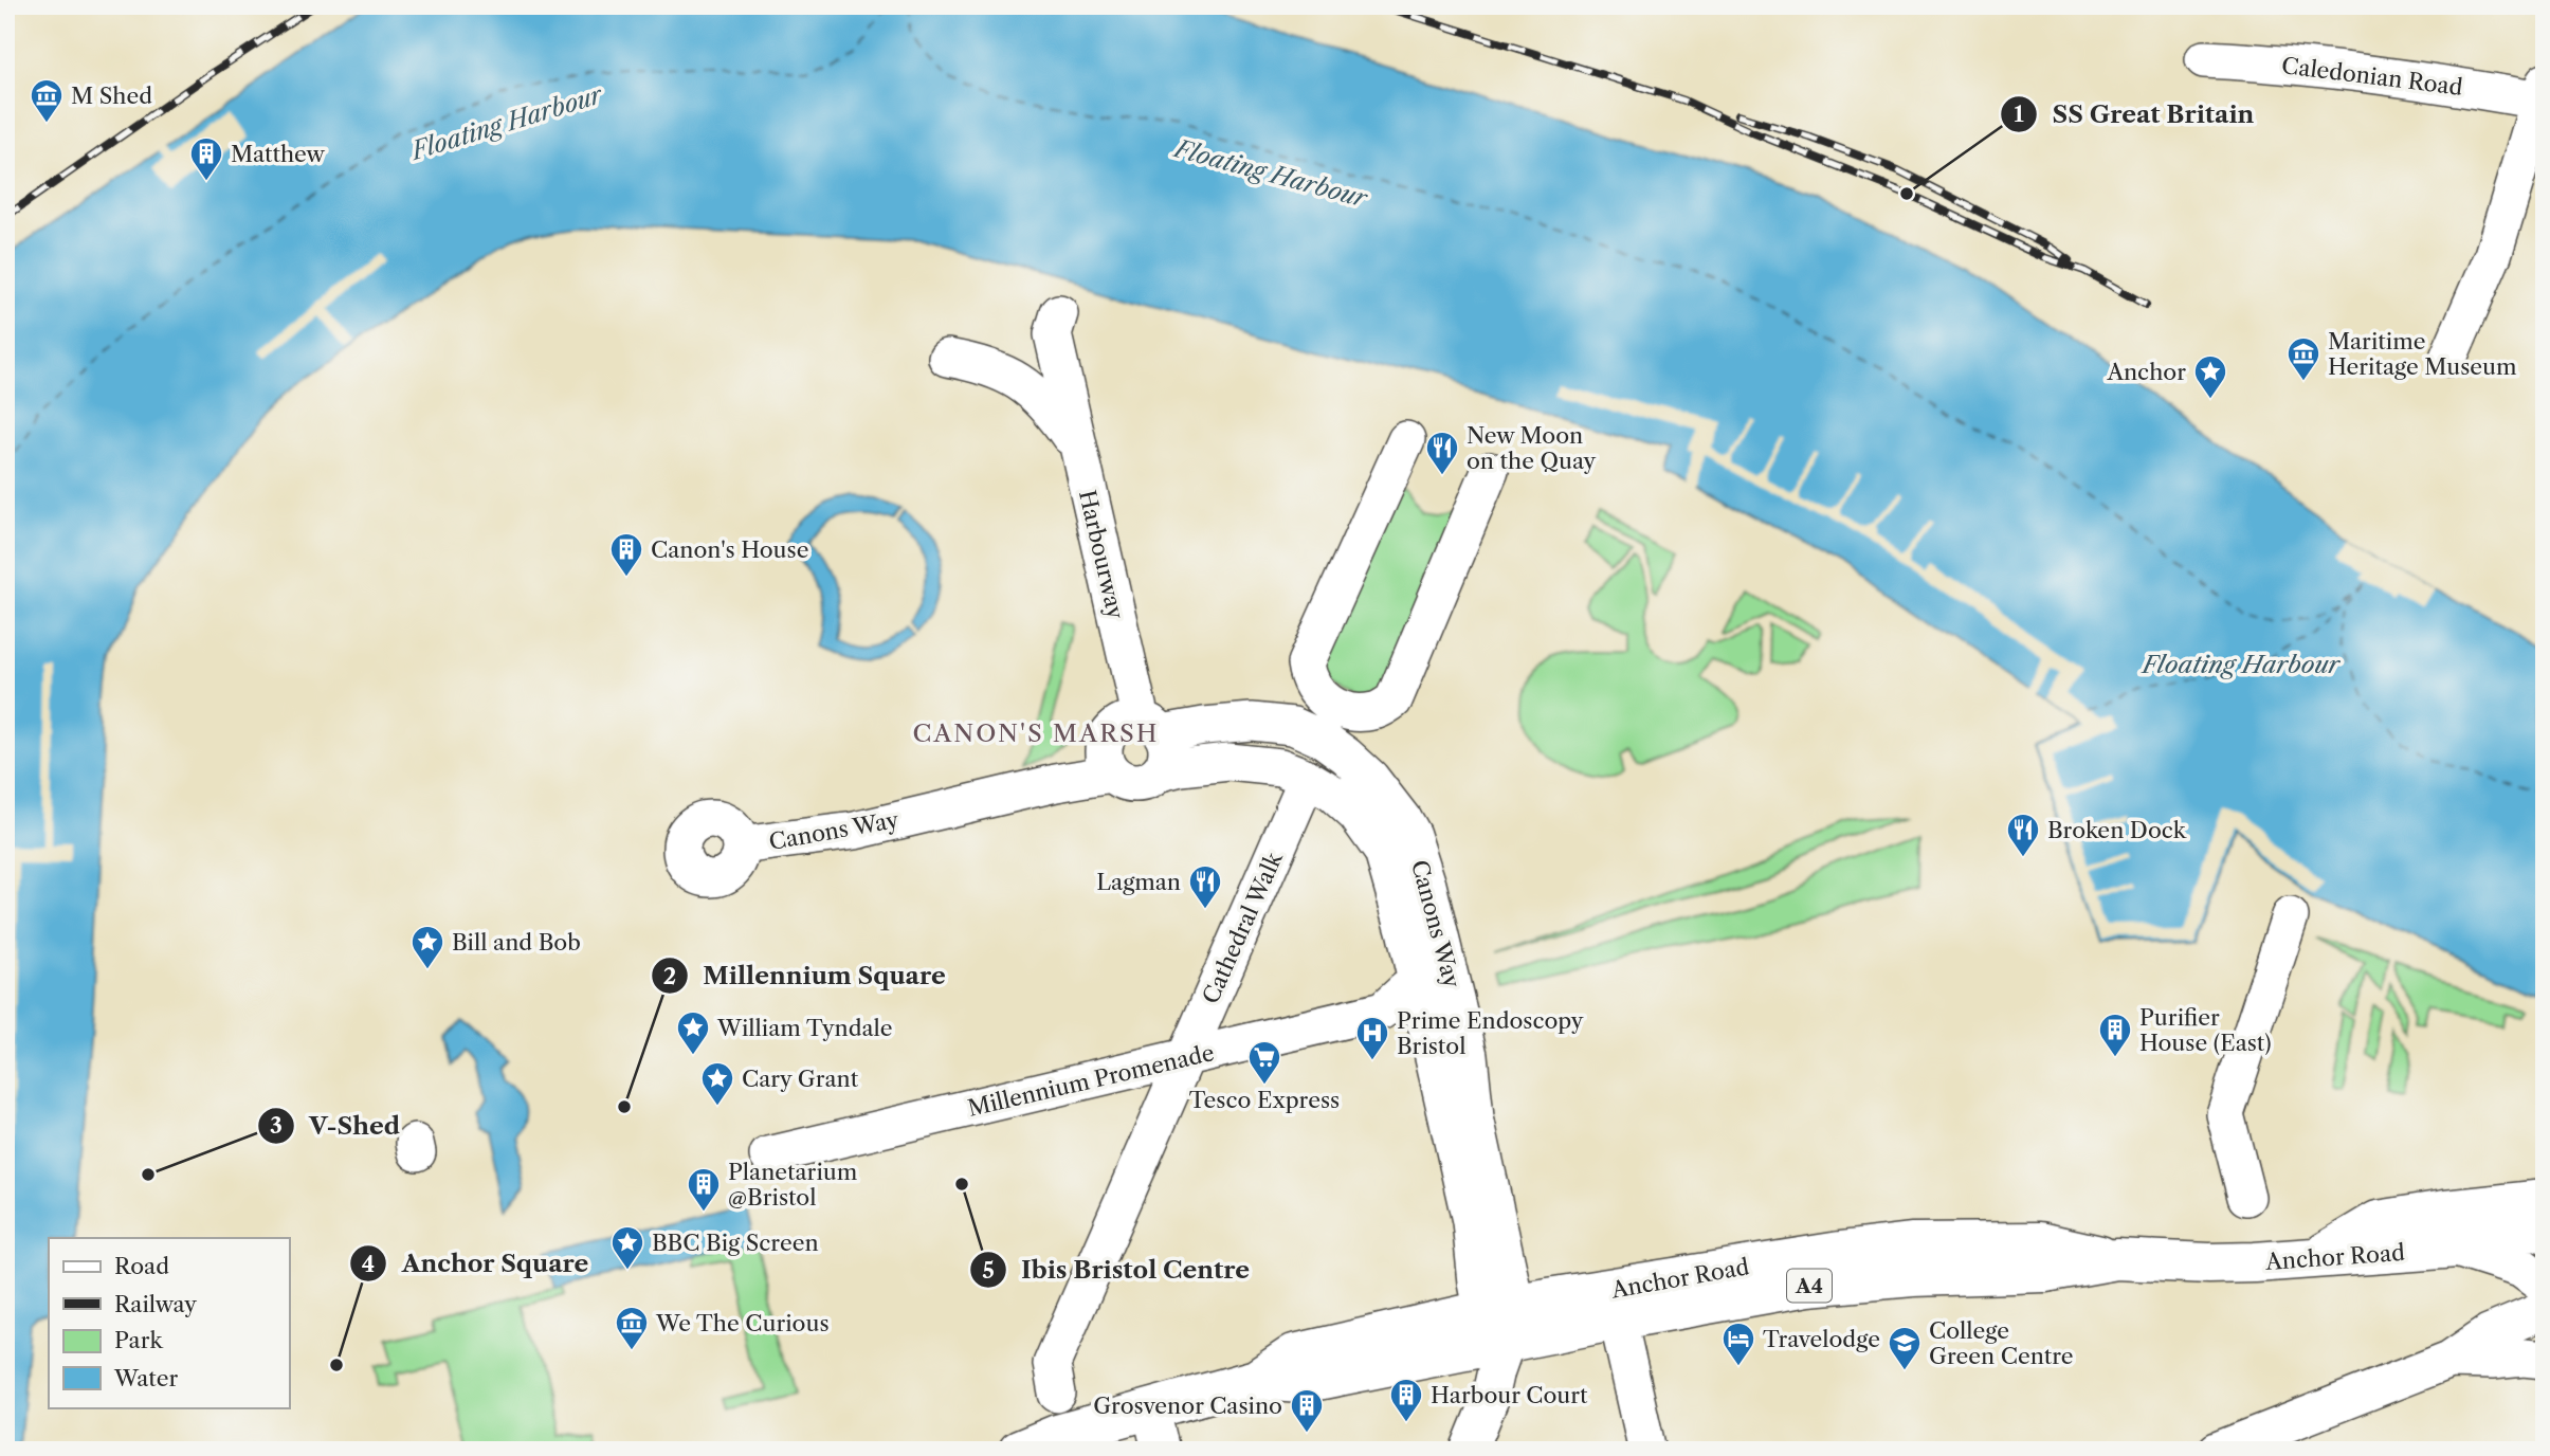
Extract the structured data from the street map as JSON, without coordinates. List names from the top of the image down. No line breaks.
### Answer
{"streets":{"main road":["Anchor Road","A4"],"street":["Caledonian Road","Harbourway","Canons Way","Cathedral Walk","Millennium Promenade"]},"crossings":[["Harbourway","Canons Way"],["Canons Way","Anchor Road"],["Cathedral Walk","Millennium Promenade"],["Anchor Road","A4"]],"districts":["CANON'S MARSH"],"water":["Floating Harbour"],"places":{"museum":["M Shed","Maritime Heritage Museum","We The Curious"],"building":["Matthew","Canon's House","Purifier House (East)","Planetarium @Bristol","Harbour Court","Grosvenor Casino"],"other":["SS Great Britain","Millennium Square","V-Shed","Ibis Bristol Centre","Anchor Square"],"place":["Anchor","Bill and Bob","William Tyndale","Cary Grant","BBC Big Screen"],"restaurant":["New Moon on the Quay","Broken Dock","Lagman"],"hospital":["Prime Endoscopy Bristol"],"supermarket":["Tesco Express"],"hotel":["Travelodge"],"school or university":["College Green Centre"]},"legend":["Road","Railway","Park","Water"]}
